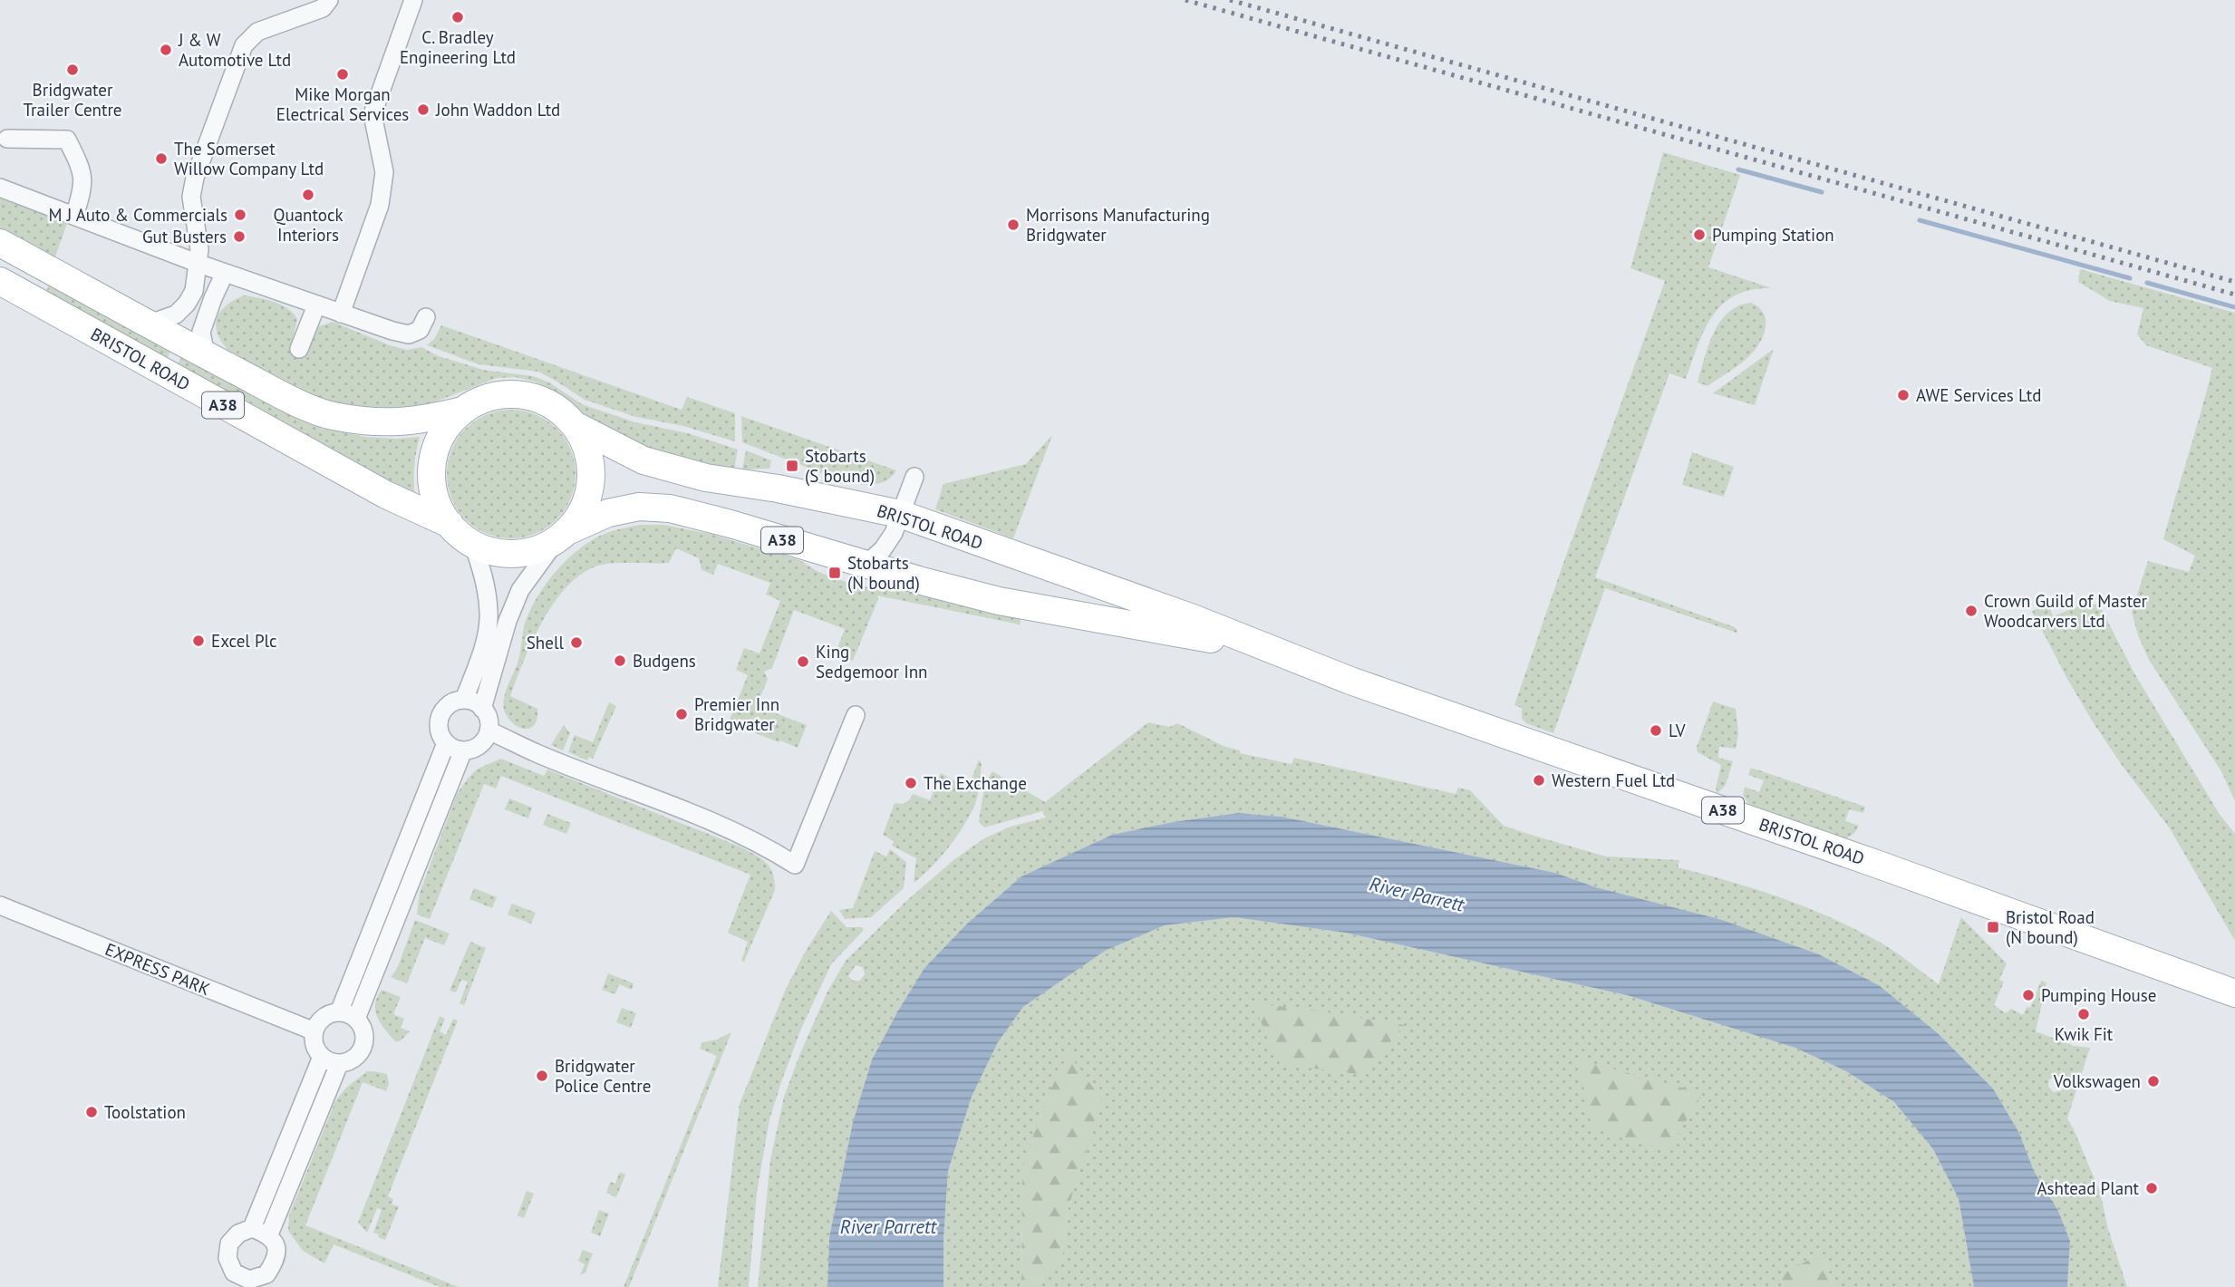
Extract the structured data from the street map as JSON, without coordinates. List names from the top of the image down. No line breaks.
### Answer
{"streets":{"main road":["BRISTOL ROAD","A38"],"street":["EXPRESS PARK"]},"water":["River Parrett"],"places":{"other":["C. Bradley Engineering Ltd","J & W Automotive Ltd","Bridgwater Trailer Centre","Mike Morgan Electrical Services","John Waddon Ltd","The Somerset Willow Company Ltd","Quantock Interiors","M J Auto & Commercials","Morrisons Manufacturing Bridgwater","Pumping Station","Gut Busters","AWE Services Ltd","Crown Guild of Master Woodcarvers Ltd","Excel Plc","Shell","Budgens","King Sedgemoor Inn","Premier Inn Bridgwater","LV","Western Fuel Ltd","The Exchange","Pumping House","Kwik Fit","Bridgwater Police Centre","Volkswagen","Toolstation","Ashtead Plant"],"transit":["Stobarts (S bound)","Stobarts (N bound)","Bristol Road (N bound)"]}}
